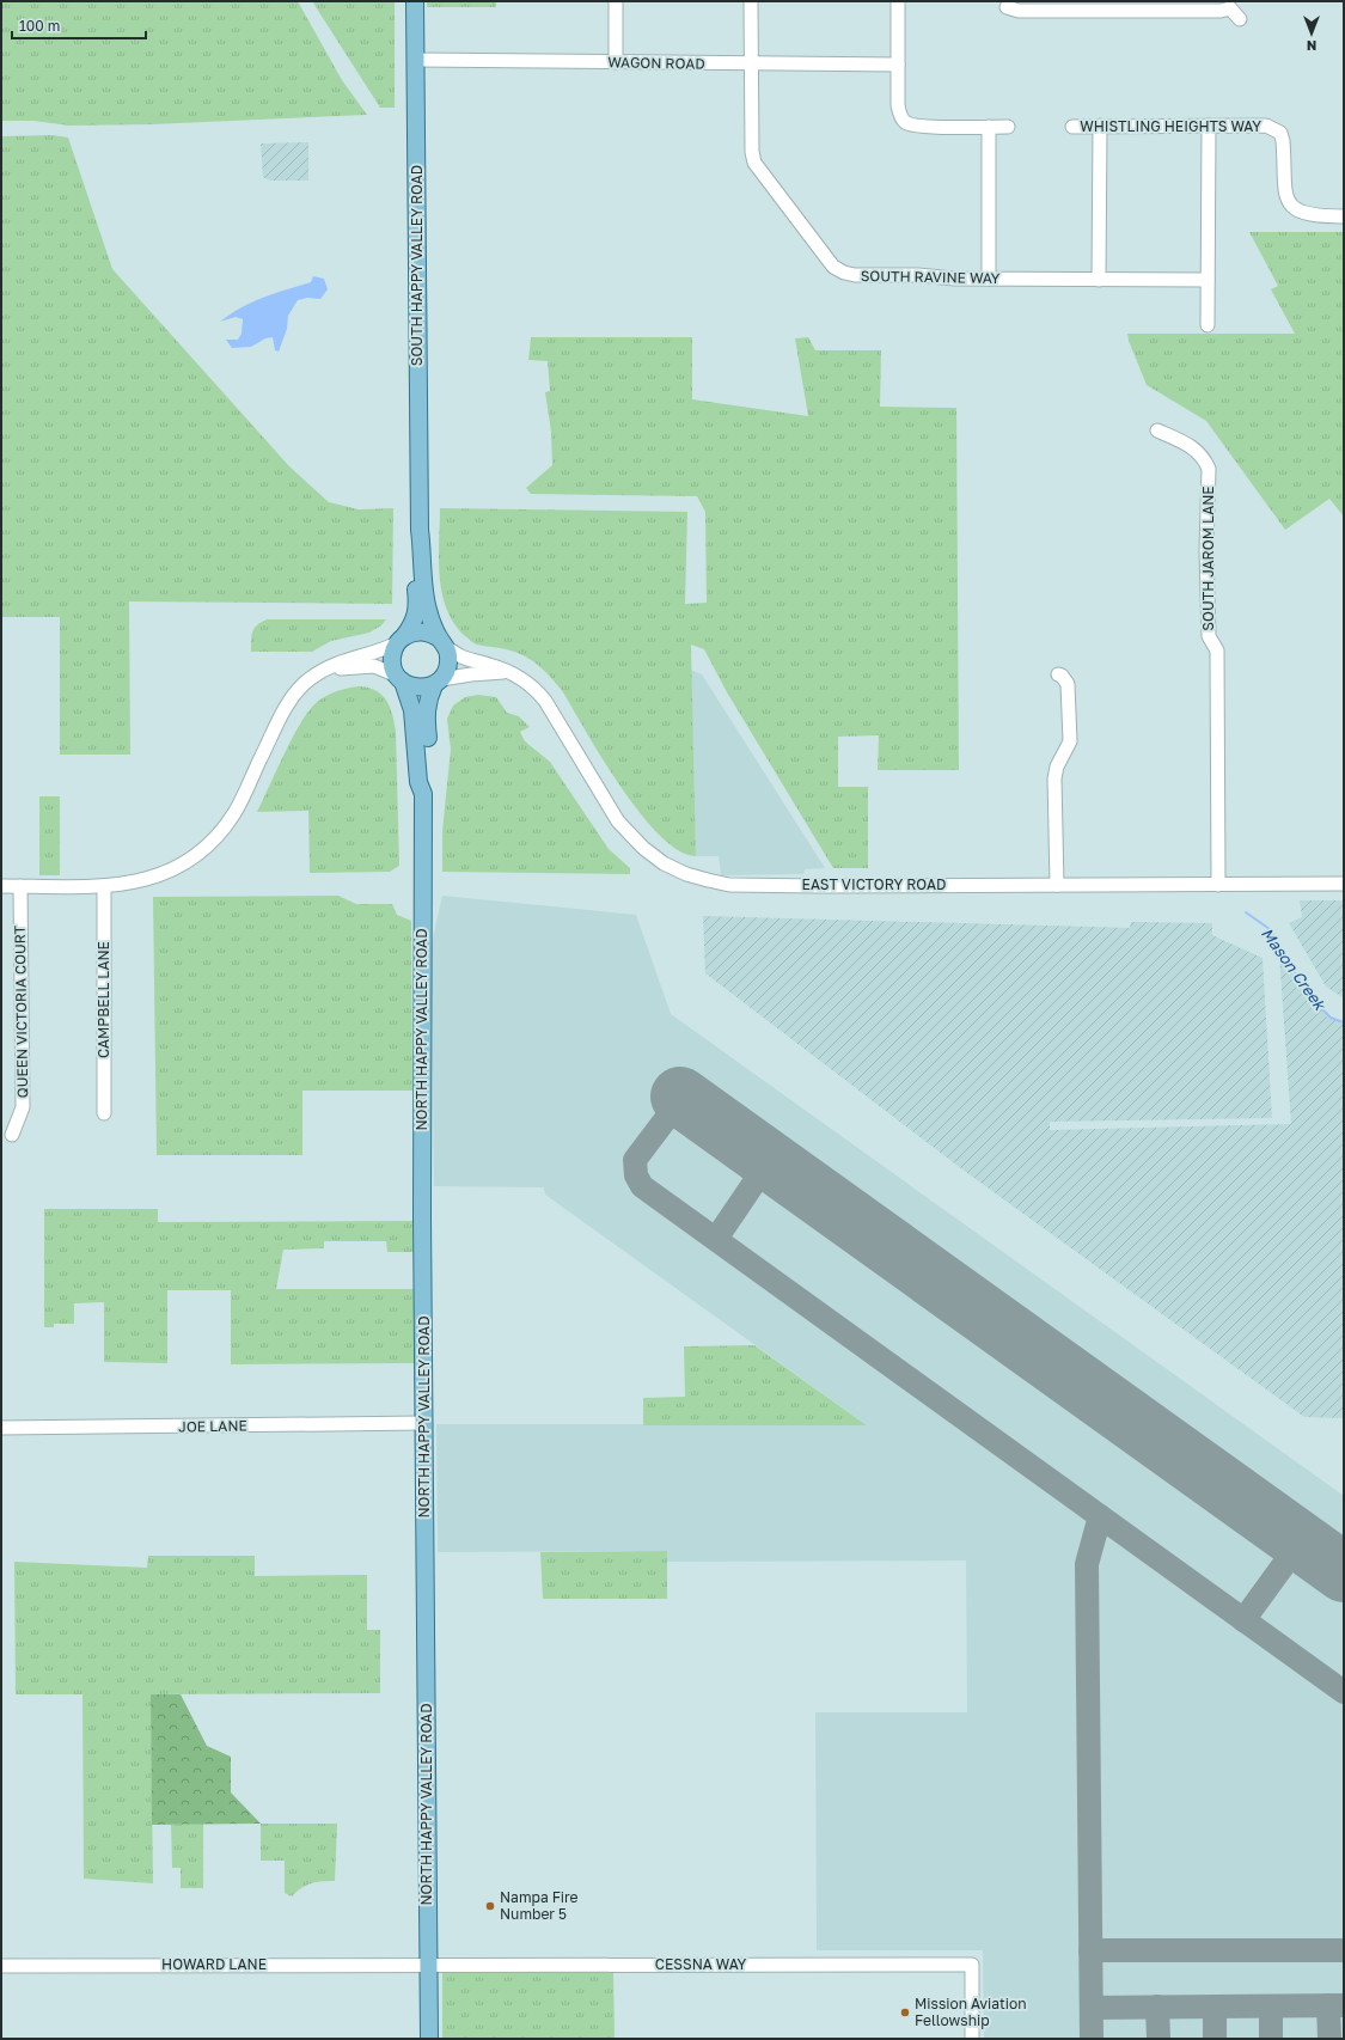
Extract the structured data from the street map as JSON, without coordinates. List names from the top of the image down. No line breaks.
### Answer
{"streets":{"main road":["SOUTH HAPPY VALLEY ROAD","NORTH HAPPY VALLEY ROAD"],"street":["WAGON ROAD","WHISTLING HEIGHTS WAY","SOUTH RAVINE WAY","SOUTH JAROM LANE","EAST VICTORY ROAD","CAMPBELL LANE","QUEEN VICTORIA COURT","JOE LANE","HOWARD LANE","CESSNA WAY"]},"crossings":[["WAGON ROAD","SOUTH HAPPY VALLEY ROAD"],["WAGON ROAD","SOUTH RAVINE WAY"],["SOUTH JAROM LANE","EAST VICTORY ROAD"],["EAST VICTORY ROAD","NORTH HAPPY VALLEY ROAD"],["NORTH HAPPY VALLEY ROAD","JOE LANE"],["NORTH HAPPY VALLEY ROAD","HOWARD LANE"],["NORTH HAPPY VALLEY ROAD","CESSNA WAY"],["HOWARD LANE","CESSNA WAY"]],"water":["Mason Creek"],"places":["Nampa Fire Number 5","Mission Aviation Fellowship"],"scale_bar":"100 m","north":"bottom"}
